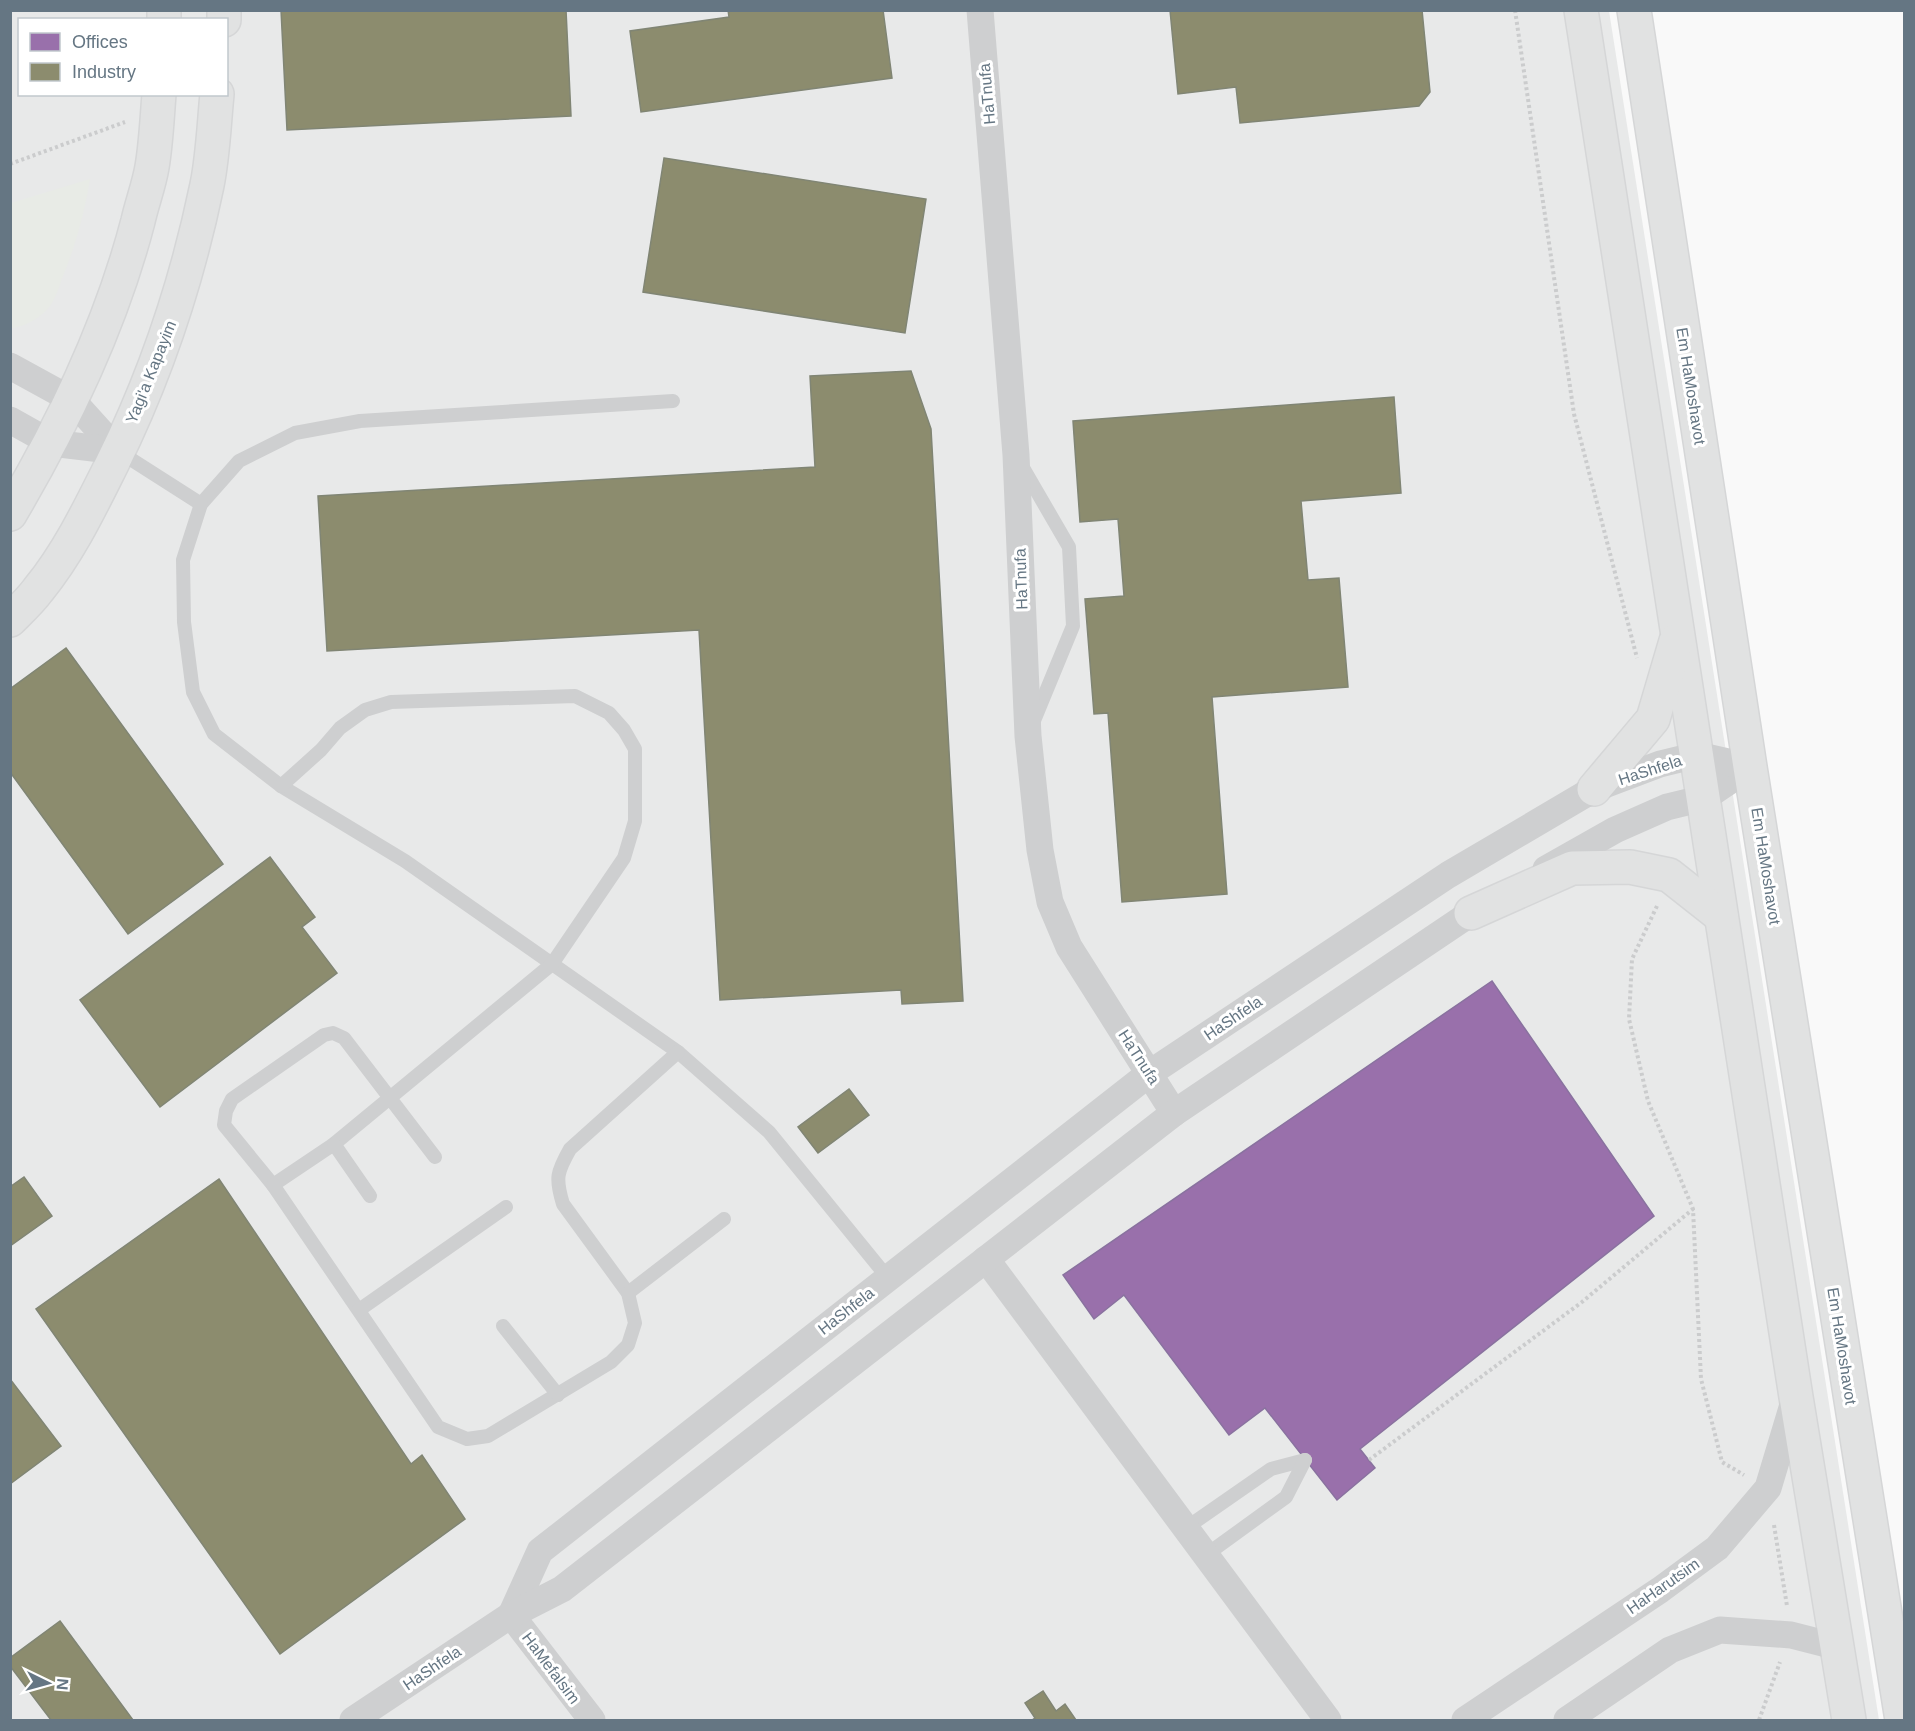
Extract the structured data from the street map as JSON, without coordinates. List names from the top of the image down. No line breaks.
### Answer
{"streets":{"main road":["Yagi'a Kapayim","Em HaMoshavot"],"street":["HaTnufa","HaShfela","HaHarutsim","HaMefalsim"]},"crossings":[["HaTnufa","HaShfela"],["Em HaMoshavot","HaShfela"],["HaShfela","HaMefalsim"]],"legend":["Offices","Industry"],"north":"right"}
